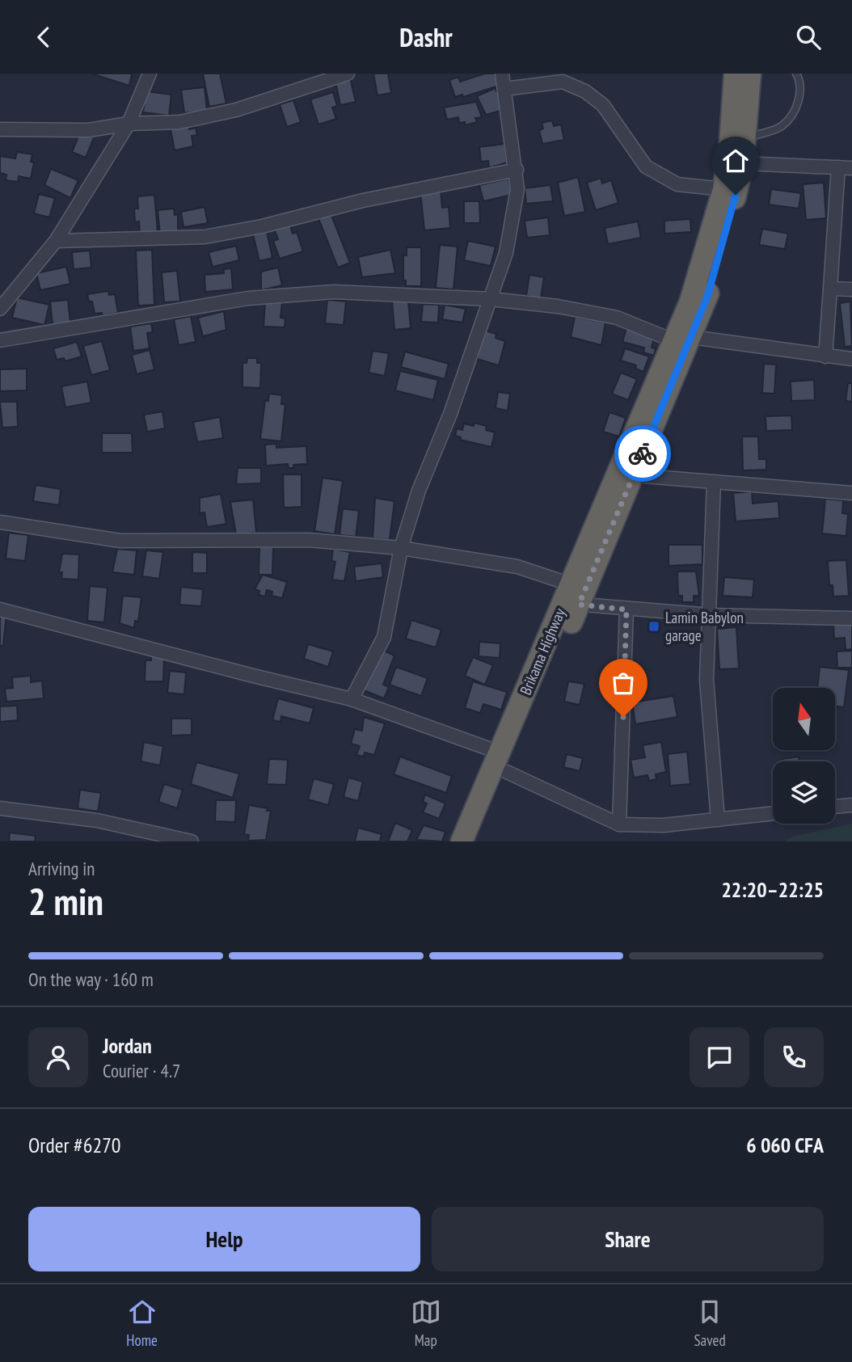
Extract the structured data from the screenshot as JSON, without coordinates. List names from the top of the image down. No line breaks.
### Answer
{"streets":{"highway":["Brikama Highway"]},"places":{"transit":["Lamin Babylon garage"]},"north":"top","page":{"header":"Dashr","heading":["2 min","Arriving in","22:20–22:25"],"panel":["Jordan","Courier · 4.7","Order #6270","6 060 CFA"],"bar":"On the way · 160 m","buttons":["Help","Share"],"tabs":["Home","Map","Saved"]}}
